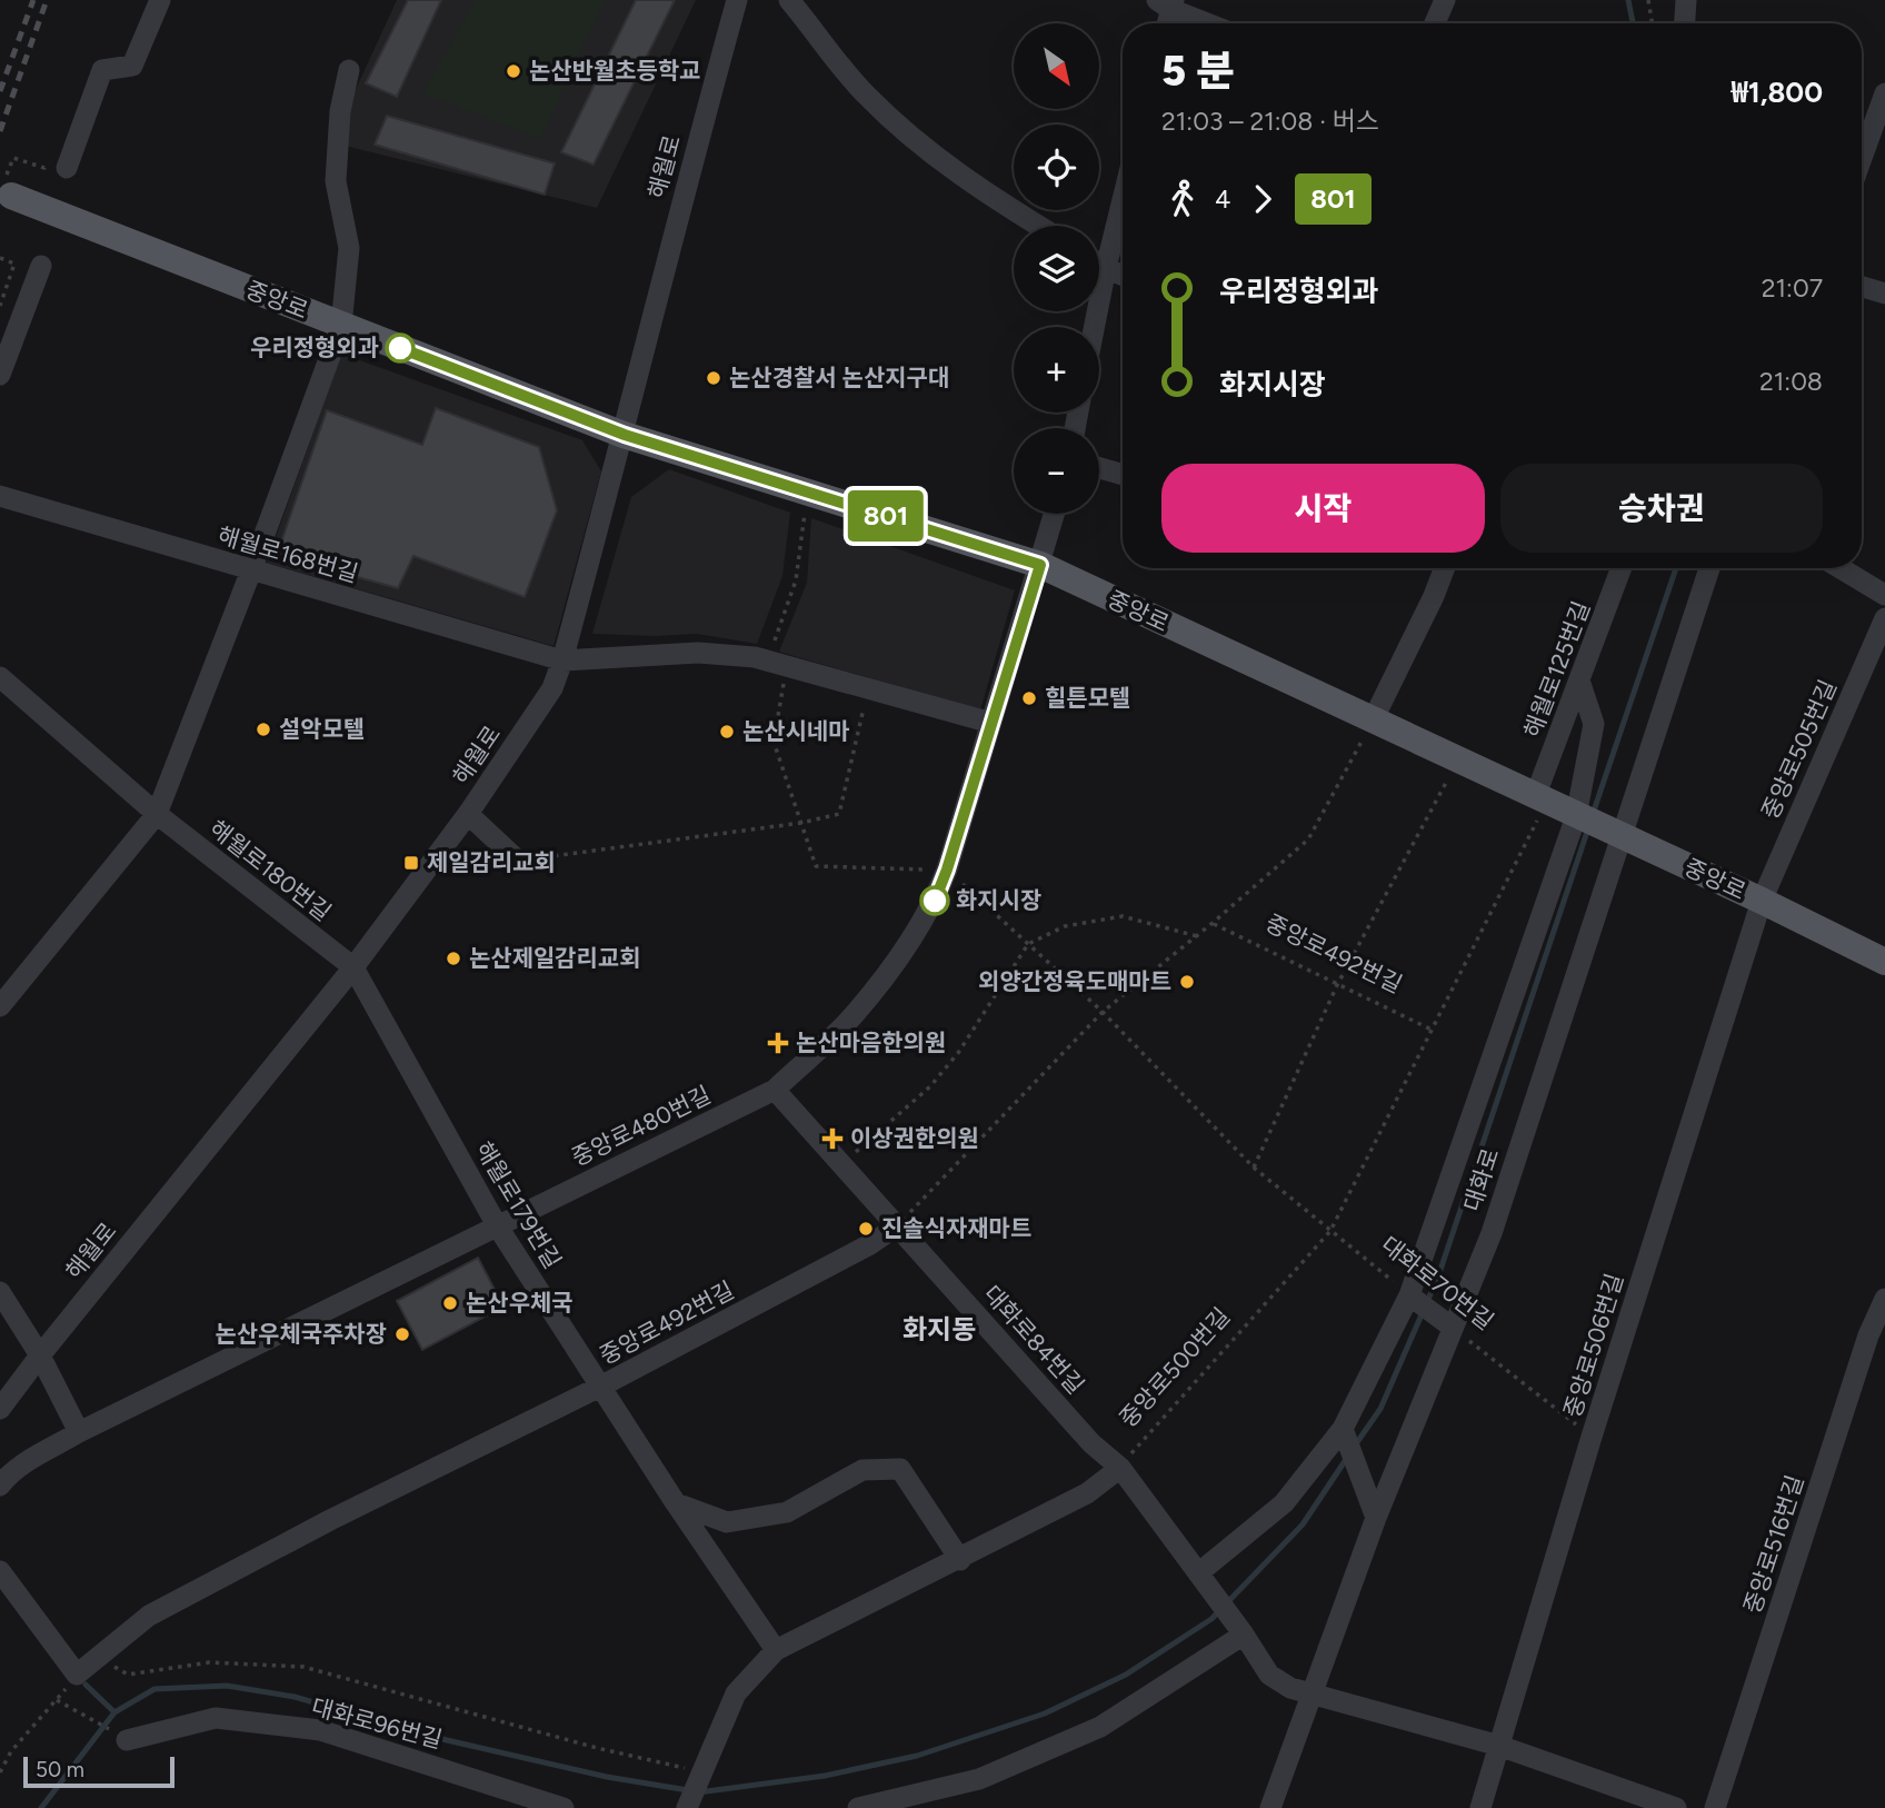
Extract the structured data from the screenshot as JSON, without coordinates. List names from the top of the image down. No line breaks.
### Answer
{"streets":{"main road":["중앙로"],"street":["해월로","해월로168번길","해월로125번길","중앙로505번길","해월로180번길","중앙로492번길","중앙로480번길","대화로","해월로179번길","대화로70번길","대화로84번길","중앙로506번길","중앙로516번길","대화로96번길"],"path":["중앙로500번길"]},"crossings":[["해월로","중앙로"],["해월로","해월로168번길"],["해월로","해월로180번길"],["해월로","해월로179번길"],["중앙로","해월로125번길"],["중앙로","중앙로505번길"],["중앙로","중앙로492번길"],["중앙로","중앙로480번길"],["중앙로","대화로"],["중앙로","중앙로506번길"],["중앙로","중앙로500번길"],["해월로168번길","중앙로480번길"],["해월로125번길","중앙로500번길"],["중앙로505번길","중앙로506번길"],["해월로180번길","해월로179번길"],["중앙로492번길","해월로179번길"],["중앙로492번길","대화로70번길"],["중앙로492번길","대화로84번길"],["중앙로492번길","중앙로500번길"],["중앙로480번길","해월로179번길"],["중앙로480번길","대화로70번길"],["중앙로480번길","대화로84번길"],["대화로","대화로70번길"],["대화로","대화로84번길"],["대화로70번길","중앙로506번길"],["대화로70번길","중앙로500번길"],["대화로84번길","중앙로506번길"],["대화로84번길","중앙로500번길"]],"districts":["화지동"],"places":{"other":["논산반월초등학교","우리정형외과","논산경찰서 논산지구대","힐튼모텔","설악모텔","논산시네마","화지시장","논산제일감리교회","외양간정육도매마트","진솔식자재마트","논산우체국","논산우체국주차장"],"transit":["제일감리교회"],"health":["논산마음한의원","이상권한의원"]},"lines":["bus line 801"],"scale_bar":"50 m","north":"bottom right","page":{"on_map":"801","map_buttons":["+","−"],"heading":["5 분","21:03 – 21:08 · 버스","₩1,800"],"legs":["4","801"],"list":[{"name":"우리정형외과","value":"21:07"},{"name":"화지시장","value":"21:08"}],"buttons":["시작","승차권"],"scale":"50 m"}}
